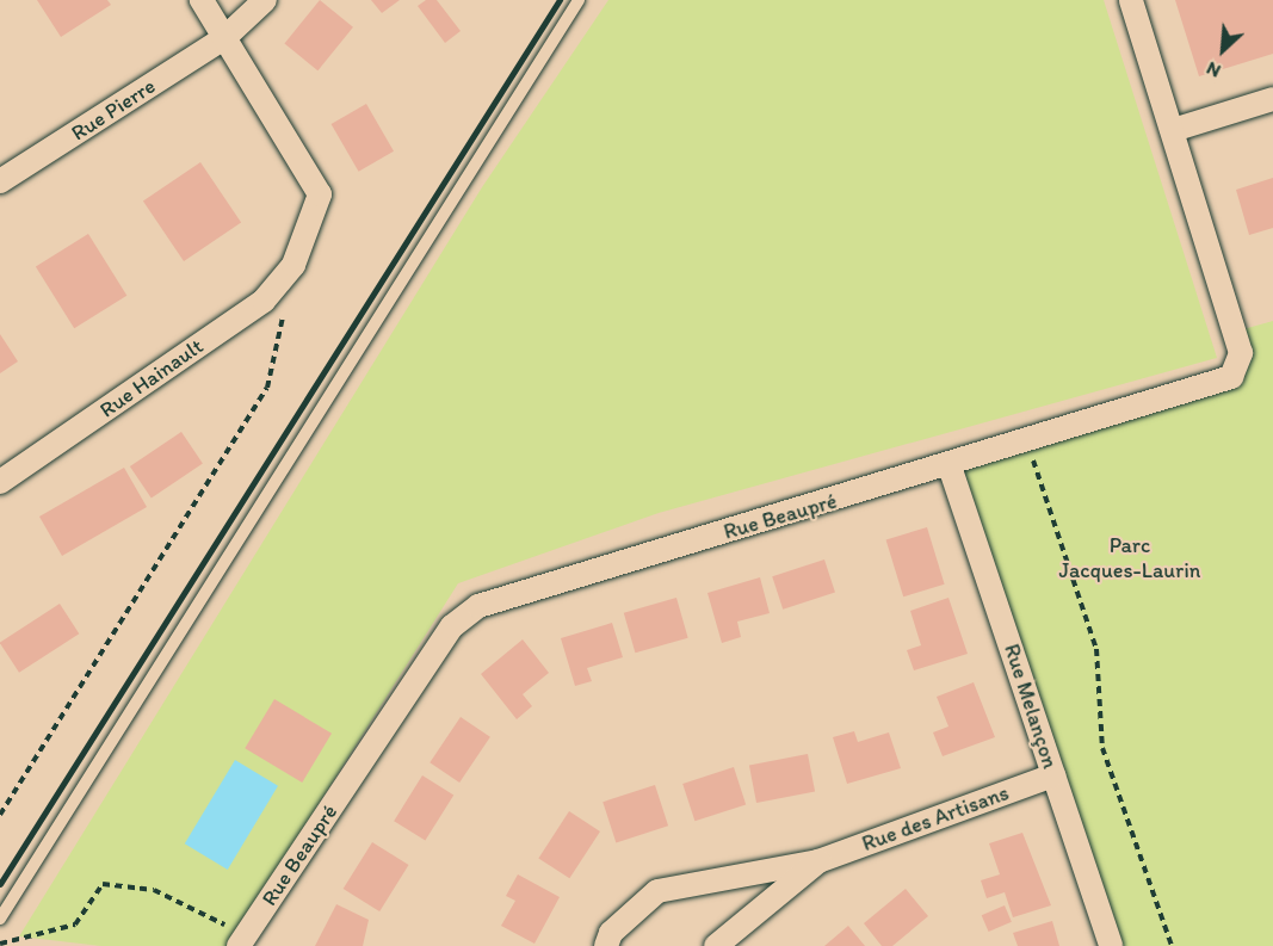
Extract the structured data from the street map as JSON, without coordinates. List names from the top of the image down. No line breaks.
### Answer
{"streets":{"street":["Rue Pierre","Rue Hainault","Rue Beaupré","Rue Melançon","Rue des Artisans"]},"crossings":[["Rue Pierre","Rue Hainault"],["Rue Beaupré","Rue Melançon"],["Rue Melançon","Rue des Artisans"]],"parks":["Parc Jacques-Laurin"],"north":"bottom left"}
